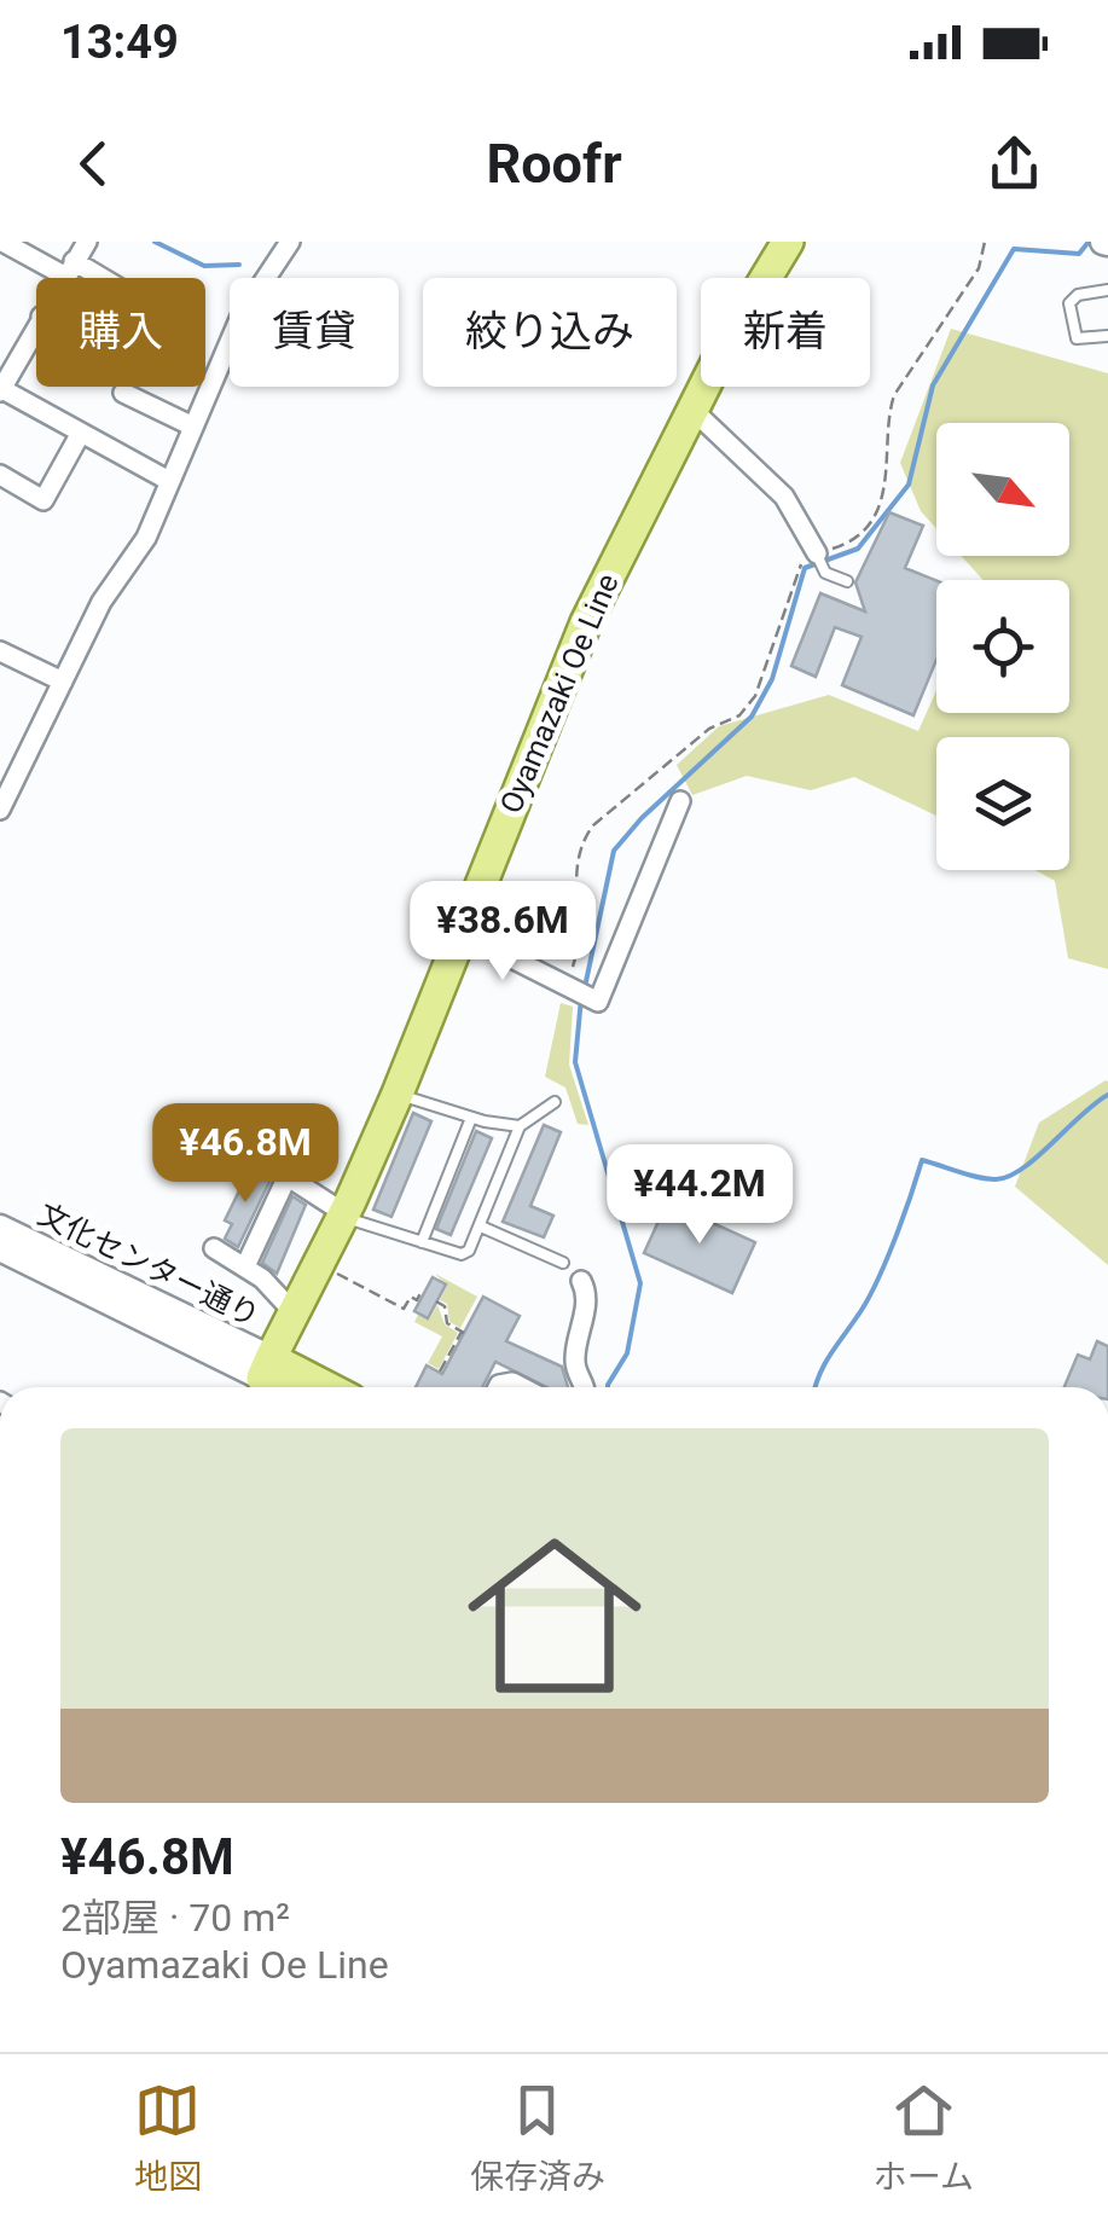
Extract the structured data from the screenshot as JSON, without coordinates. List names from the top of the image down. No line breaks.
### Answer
{"streets":{"main road":["Oyamazaki Oe Line"],"street":["文化センター通り"]},"crossings":[["Oyamazaki Oe Line","文化センター通り"]],"north":"bottom right","page":{"status":"13:49","header":"Roofr","chip":["購入","賃貸","絞り込み","新着"],"price":["¥38.6M","¥46.8M","¥44.2M"],"list":[{"name":"¥46.8M","note":"2部屋 · 70 m² · Oyamazaki Oe Line"}],"tabs":["地図","保存済み","ホーム"]}}
